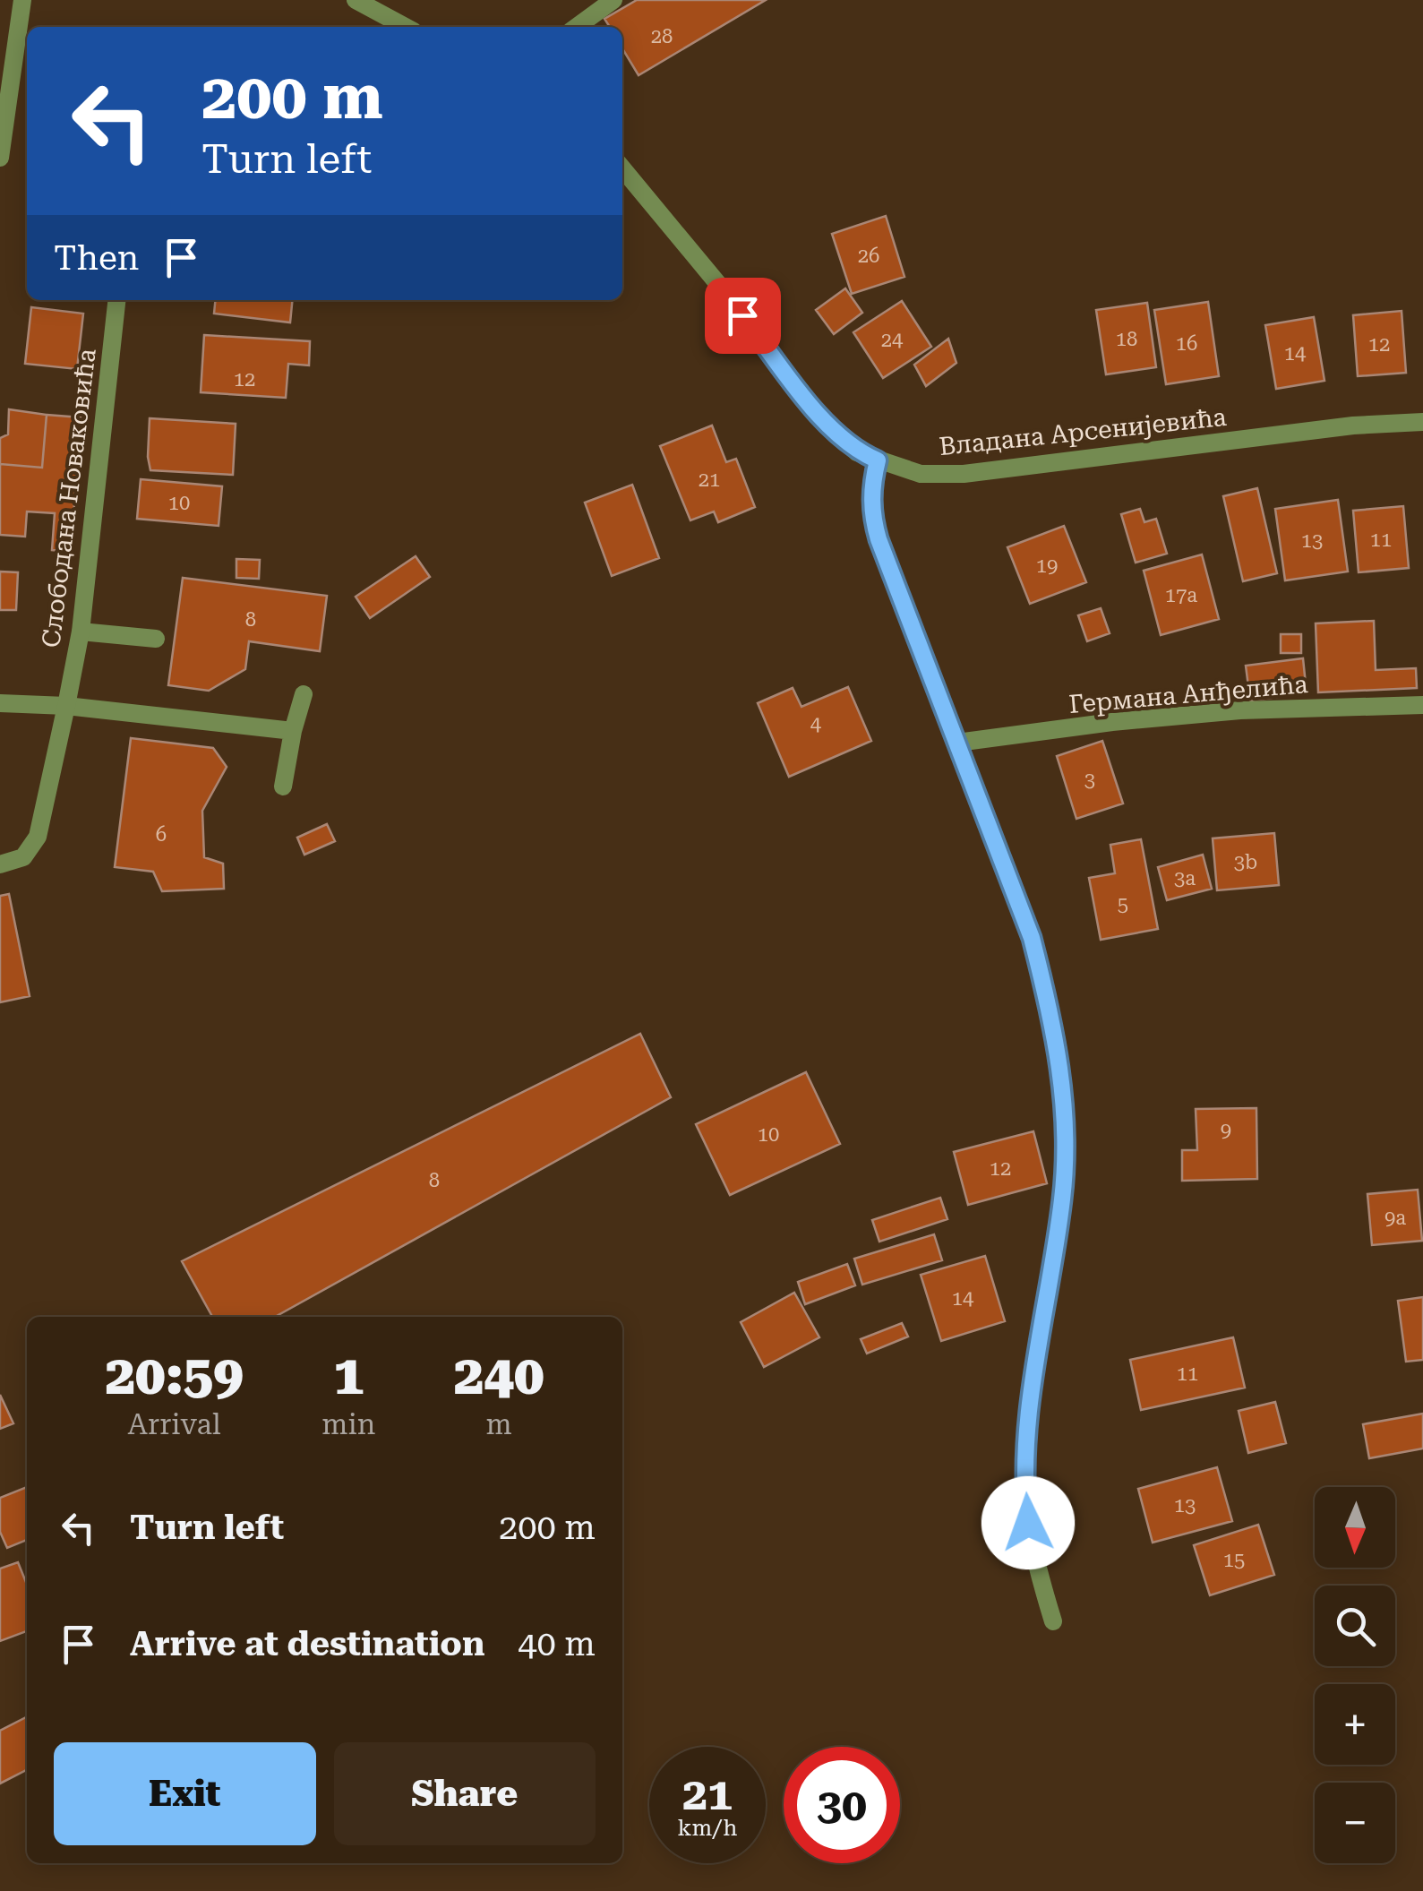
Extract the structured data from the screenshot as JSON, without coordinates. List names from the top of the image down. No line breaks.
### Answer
{"streets":{"street":["Владана Арсенијевића","Слободана Новаковића","Германа Анђелића"]},"house_numbers":["28","26","18","24","16","12","14","12","21","10","11","13","19","17a","8","4","3","6","3b","3a","5","9","10","12","8","9a","14","11","13","15"],"north":"bottom","page":{"turn":["200 m","Turn left"],"then":"Then","eta":["20:59","Arrival","1","min","240","m"],"list":[{"name":"Turn left","value":"200 m"},{"name":"Arrive at destination","value":"40 m"}],"map_buttons":["+","−"],"buttons":["Exit","Share"],"speed":"21 km/h","limit":"30"}}
